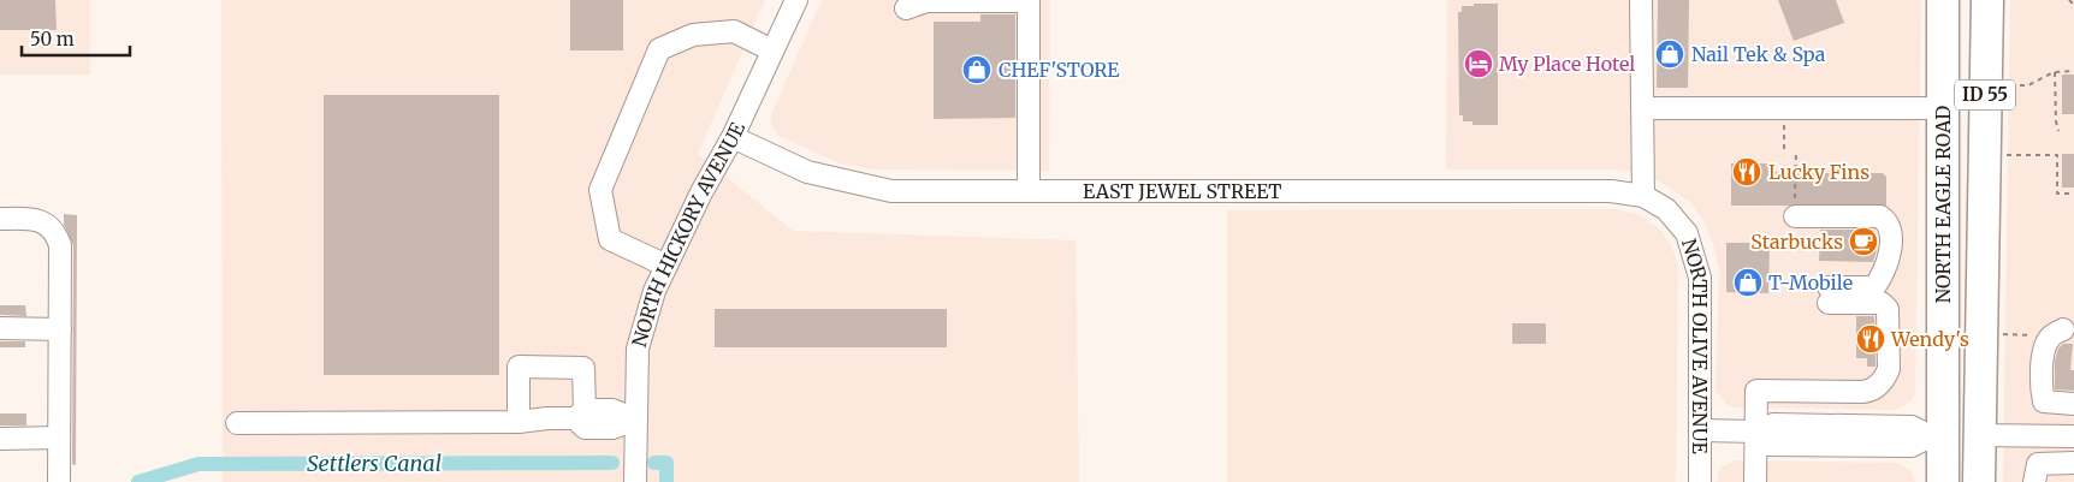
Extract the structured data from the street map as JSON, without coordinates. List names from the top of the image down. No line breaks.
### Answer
{"streets":{"highway":["ID 55","NORTH EAGLE ROAD"],"street":["EAST JEWEL STREET","NORTH HICKORY AVENUE","NORTH OLIVE AVENUE"]},"crossings":[["EAST JEWEL STREET","NORTH HICKORY AVENUE"],["EAST JEWEL STREET","NORTH OLIVE AVENUE"]],"water":["Settlers Canal"],"places":{"shop":["Nail Tek & Spa","CHEF'STORE","T-Mobile"],"hotel":["My Place Hotel"],"restaurant":["Lucky Fins","Wendy's"],"cafe":["Starbucks"]},"scale_bar":"50 m"}
